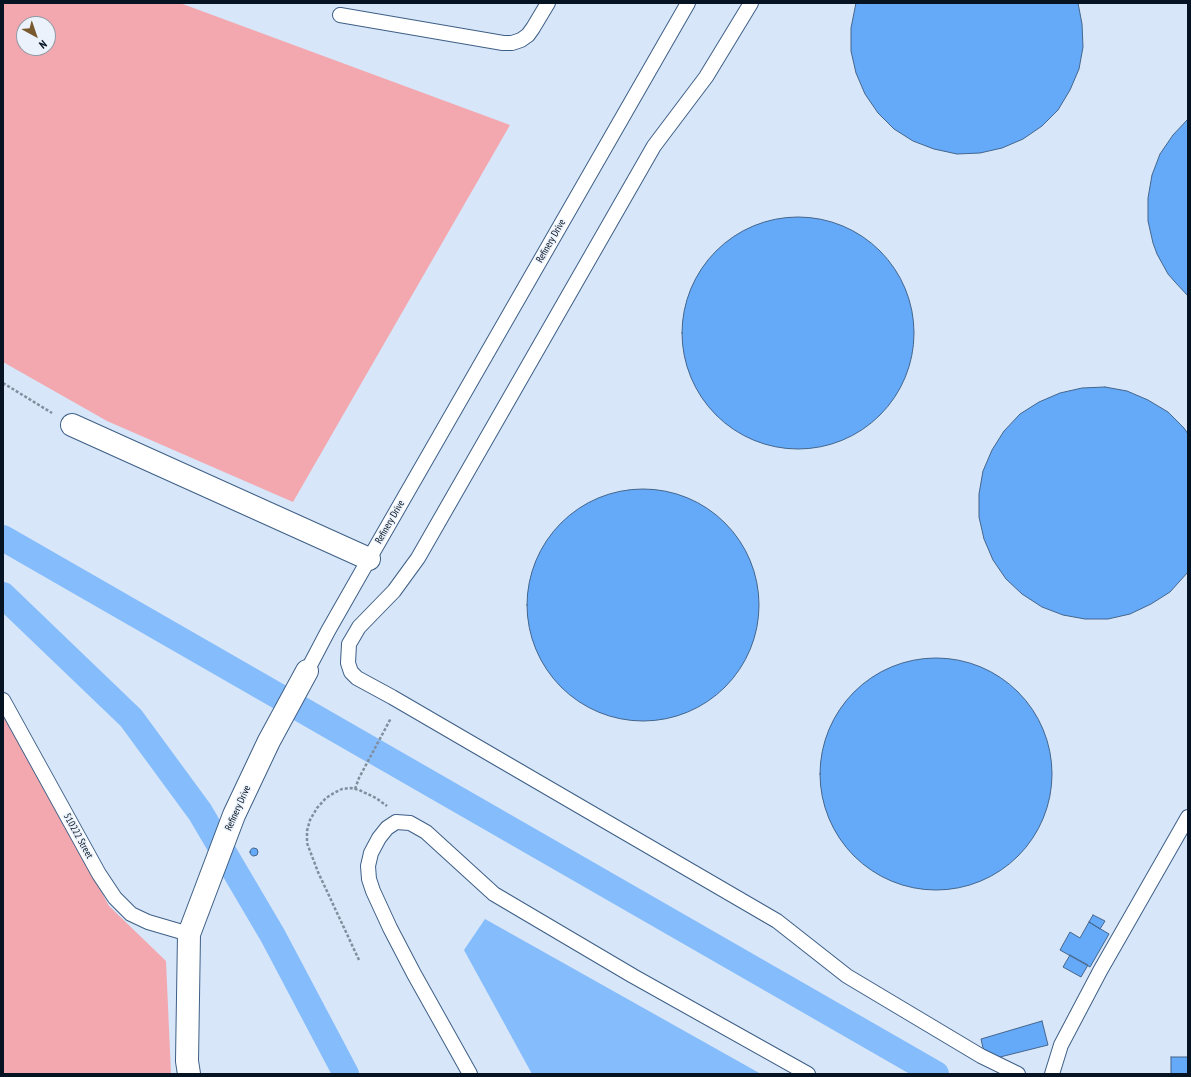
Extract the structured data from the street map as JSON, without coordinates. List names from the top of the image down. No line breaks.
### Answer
{"streets":{"street":["Refinery Drive"],"lane":["510222 Street"]},"crossings":[["Refinery Drive","510222 Street"]],"north":"bottom right"}
